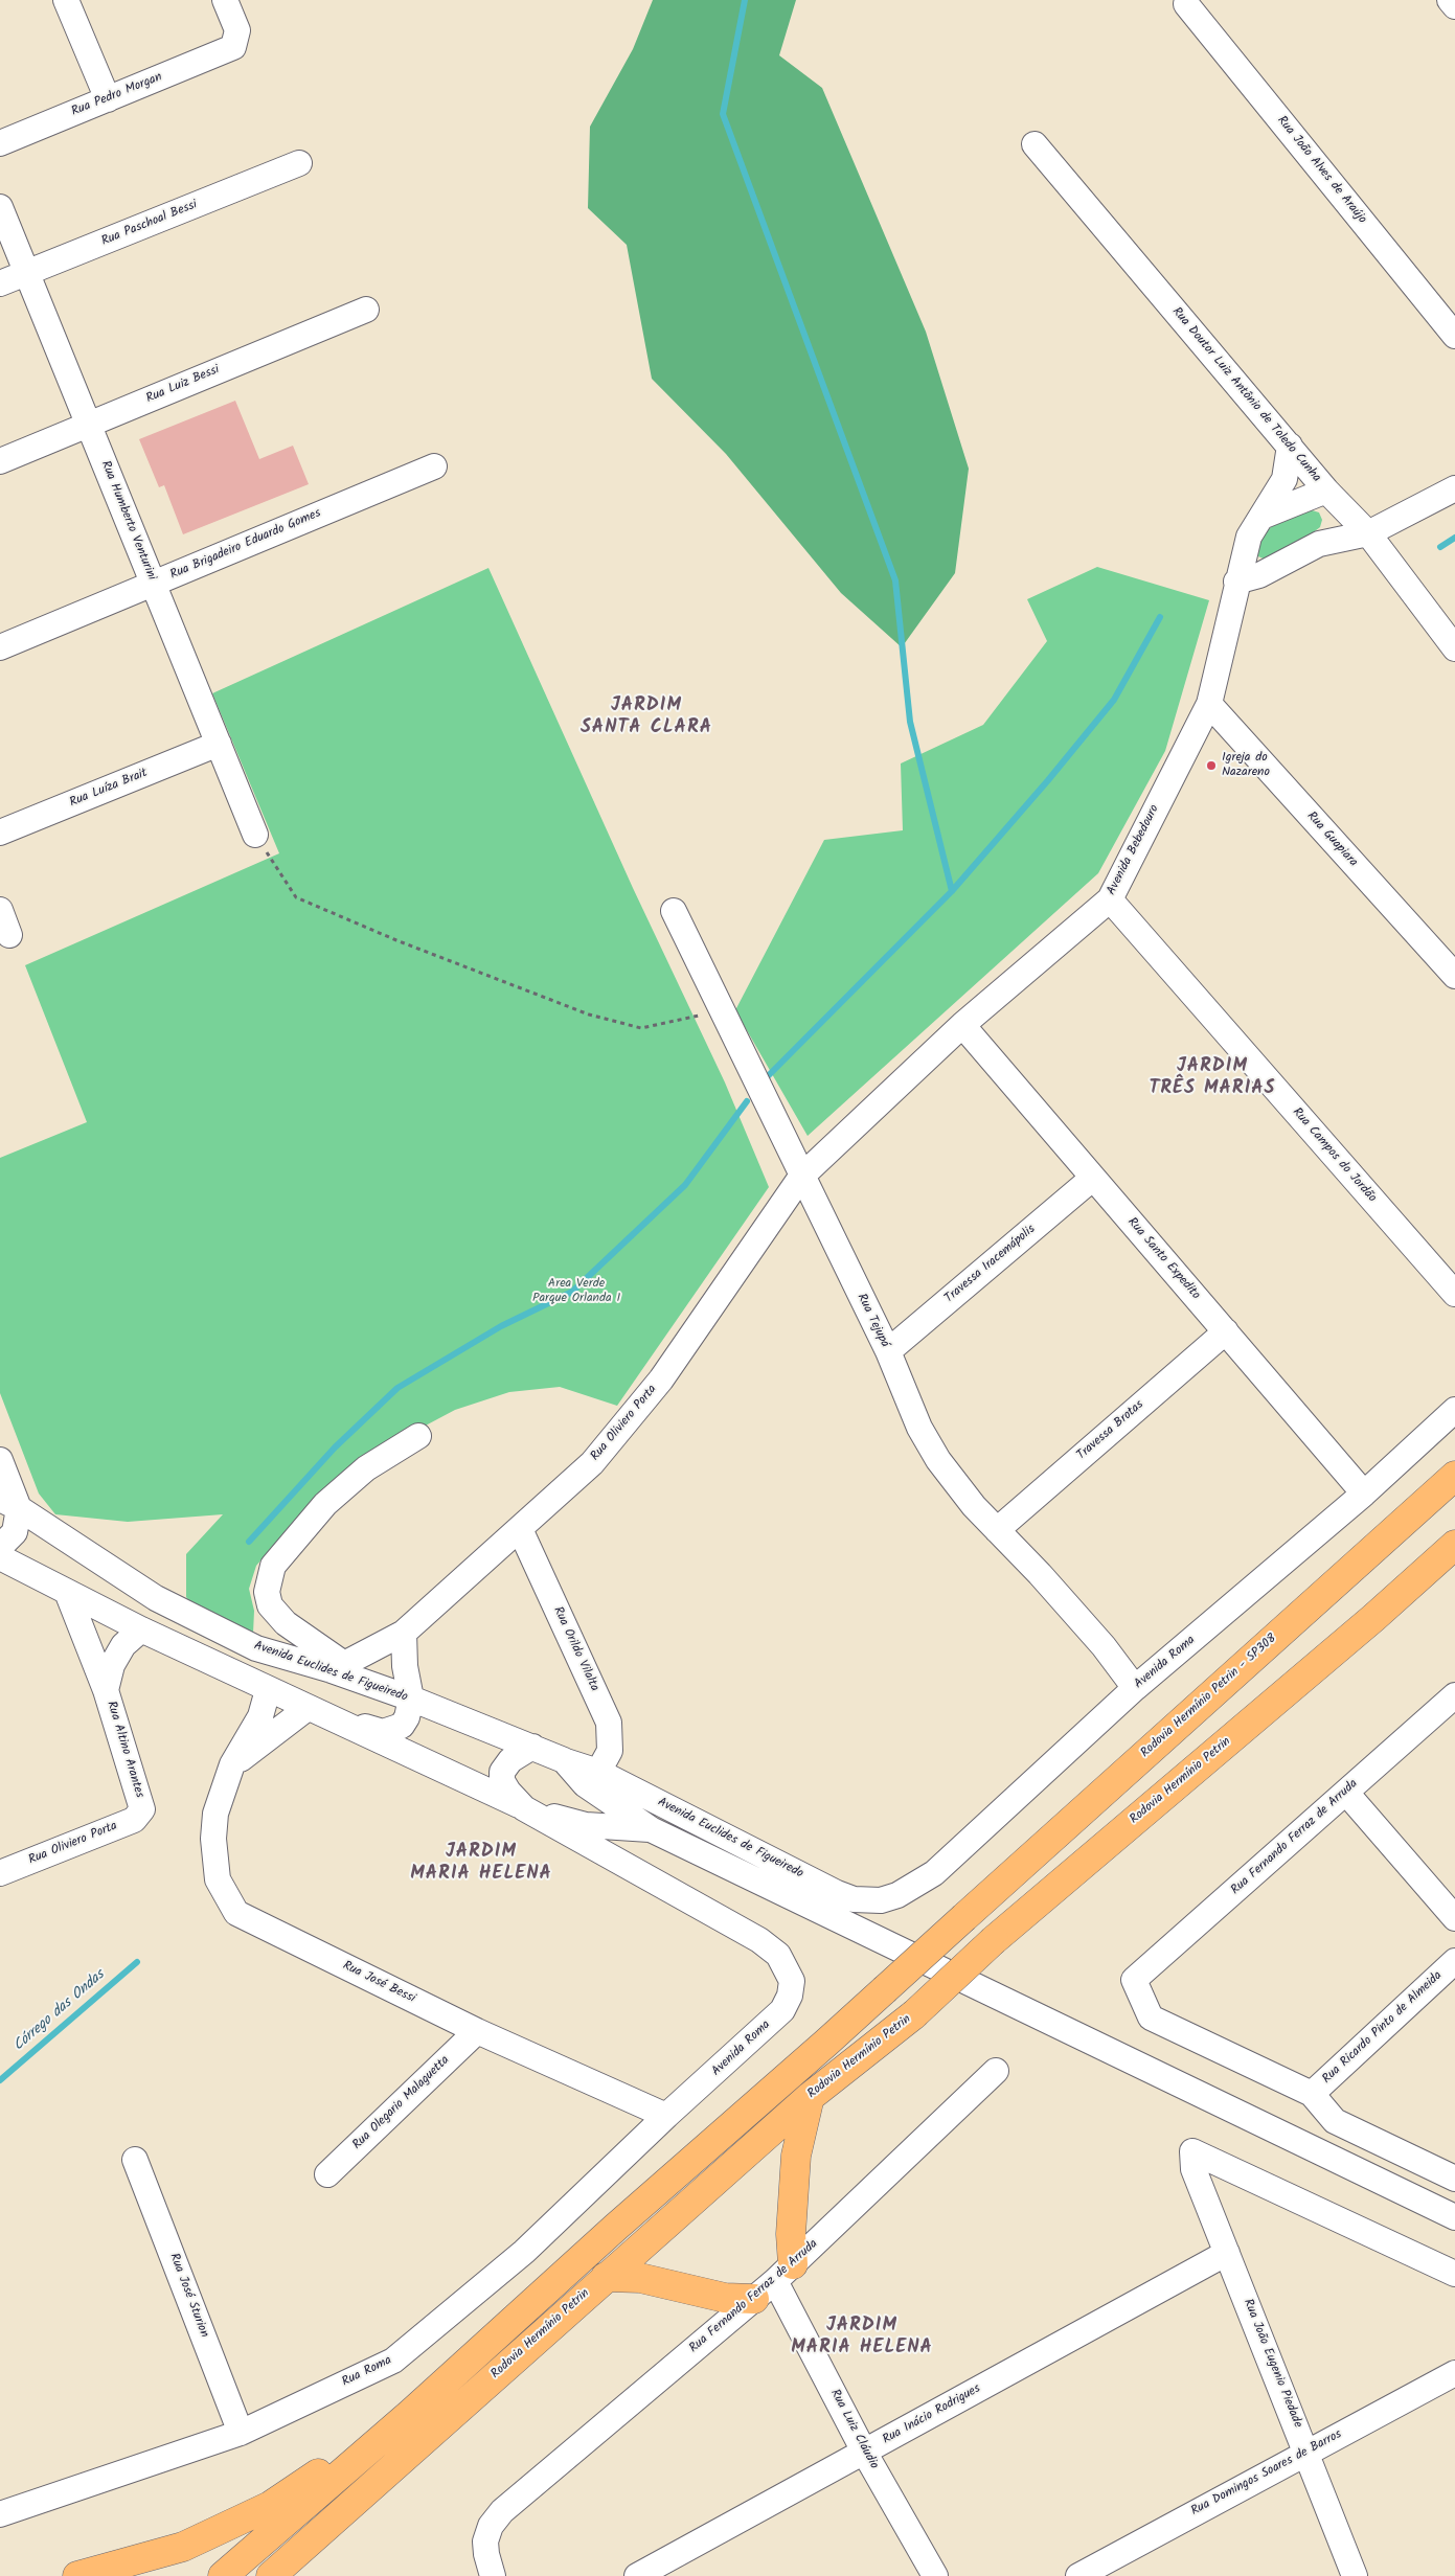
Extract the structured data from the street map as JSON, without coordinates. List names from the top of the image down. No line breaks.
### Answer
{"streets":{"main road":["Rodovia Hermínio Petrin - SP308","Rodovia Hermínio Petrin"],"street":["Rua Pedro Morgan","Rua João Alves de Araújo","Rua Paschoal Bessi","Rua Luiz Bessi","Rua Doutor Luiz Antônio de Toledo Cunha","Rua Humberto Venturini","Rua Brigadeiro Eduardo Gomes","Rua Luíza Brait","Rua Guapiara","Avenida Bebedouro","Rua Campos do Jordão","Rua Santo Expedito","Travessa Iracemápolis","Rua Tejupá","Rua Oliviero Porta","Travessa Brotas","Rua Orildo Vilalta","Avenida Roma","Avenida Euclides de Figueiredo","Rua Altino Arantes","Rua Fernando Ferraz de Arruda","Rua José Bessi","Rua Ricardo Pinto de Almeida","Rua Olegario Malaguetta","Rua José Sturion","Rua João Eugenio Piedade","Rua Roma","Rua Inácio Rodrigues","Rua Luiz Cláudio","Rua Domingos Soares de Barros"]},"crossings":[["Rua Paschoal Bessi","Rua Humberto Venturini"],["Rua Luiz Bessi","Rua Humberto Venturini"],["Rua Doutor Luiz Antônio de Toledo Cunha","Avenida Bebedouro"],["Rua Humberto Venturini","Rua Brigadeiro Eduardo Gomes"],["Rua Humberto Venturini","Rua Luíza Brait"],["Rua Guapiara","Avenida Bebedouro"],["Avenida Bebedouro","Rua Campos do Jordão"],["Avenida Bebedouro","Rua Santo Expedito"],["Avenida Bebedouro","Rua Tejupá"],["Avenida Bebedouro","Rua Oliviero Porta"],["Rua Santo Expedito","Travessa Iracemápolis"],["Rua Santo Expedito","Travessa Brotas"],["Rua Santo Expedito","Avenida Roma"],["Travessa Iracemápolis","Rua Tejupá"],["Rua Tejupá","Rua Oliviero Porta"],["Rua Tejupá","Travessa Brotas"],["Rua Tejupá","Avenida Roma"],["Rua Oliviero Porta","Rua Orildo Vilalta"],["Rua Oliviero Porta","Avenida Euclides de Figueiredo"],["Rua Oliviero Porta","Rua Altino Arantes"],["Rua Orildo Vilalta","Avenida Euclides de Figueiredo"],["Avenida Roma","Avenida Euclides de Figueiredo"],["Avenida Roma","Rua José Bessi"],["Avenida Roma","Rua Roma"],["Rua Fernando Ferraz de Arruda","Rua Ricardo Pinto de Almeida"],["Rua Fernando Ferraz de Arruda","Rua Luiz Cláudio"],["Rua José Bessi","Rua Olegario Malaguetta"],["Rua José Bessi","Rua Roma"],["Rua José Sturion","Rua Roma"],["Rua João Eugenio Piedade","Rua Inácio Rodrigues"],["Rua João Eugenio Piedade","Rua Domingos Soares de Barros"],["Rua Inácio Rodrigues","Rua Luiz Cláudio"]],"districts":["JARDIM SANTA CLARA","JARDIM TRÊS MARIAS","JARDIM MARIA HELENA","JARDIM MARIA HELENA"],"water":["Córrego das Ondas"],"parks":["Area Verde Parque Orlanda I"],"places":["Igreja do Nazareno"]}
